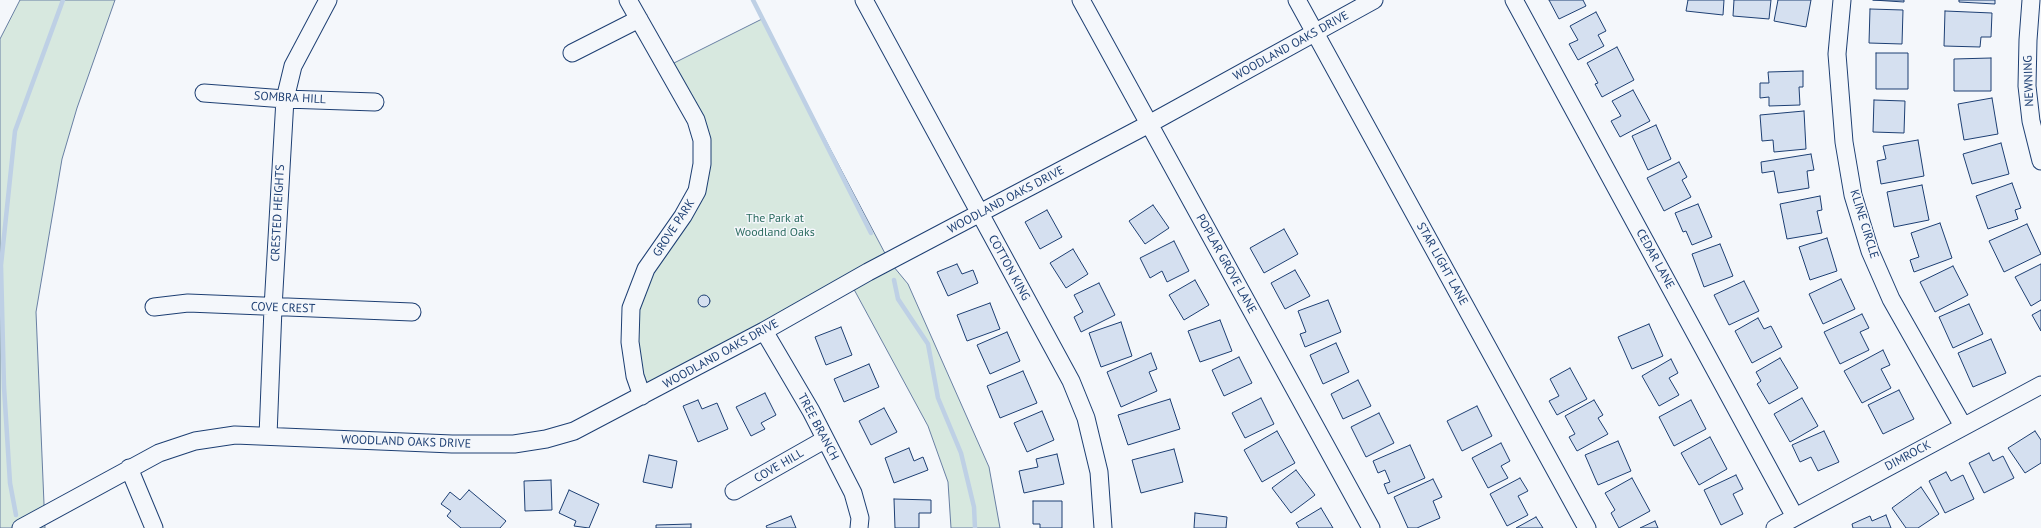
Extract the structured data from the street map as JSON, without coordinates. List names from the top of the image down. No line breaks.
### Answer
{"streets":{"street":["WOODLAND OAKS DRIVE","NEWNING","SOMBRA HILL","CRESTED HEIGHTS","KLINE CIRCLE","GROVE PARK","CEDAR LANE","POPLAR GROVE LANE","STAR LIGHT LANE","COTTON KING","COVE CREST","TREE BRANCH","DIMROCK","COVE HILL"]},"crossings":[["WOODLAND OAKS DRIVE","CRESTED HEIGHTS"],["WOODLAND OAKS DRIVE","GROVE PARK"],["WOODLAND OAKS DRIVE","POPLAR GROVE LANE"],["WOODLAND OAKS DRIVE","STAR LIGHT LANE"],["WOODLAND OAKS DRIVE","COTTON KING"],["WOODLAND OAKS DRIVE","TREE BRANCH"],["SOMBRA HILL","CRESTED HEIGHTS"],["CRESTED HEIGHTS","COVE CREST"],["KLINE CIRCLE","DIMROCK"],["CEDAR LANE","DIMROCK"],["TREE BRANCH","COVE HILL"]],"parks":["The Park at Woodland Oaks"]}
